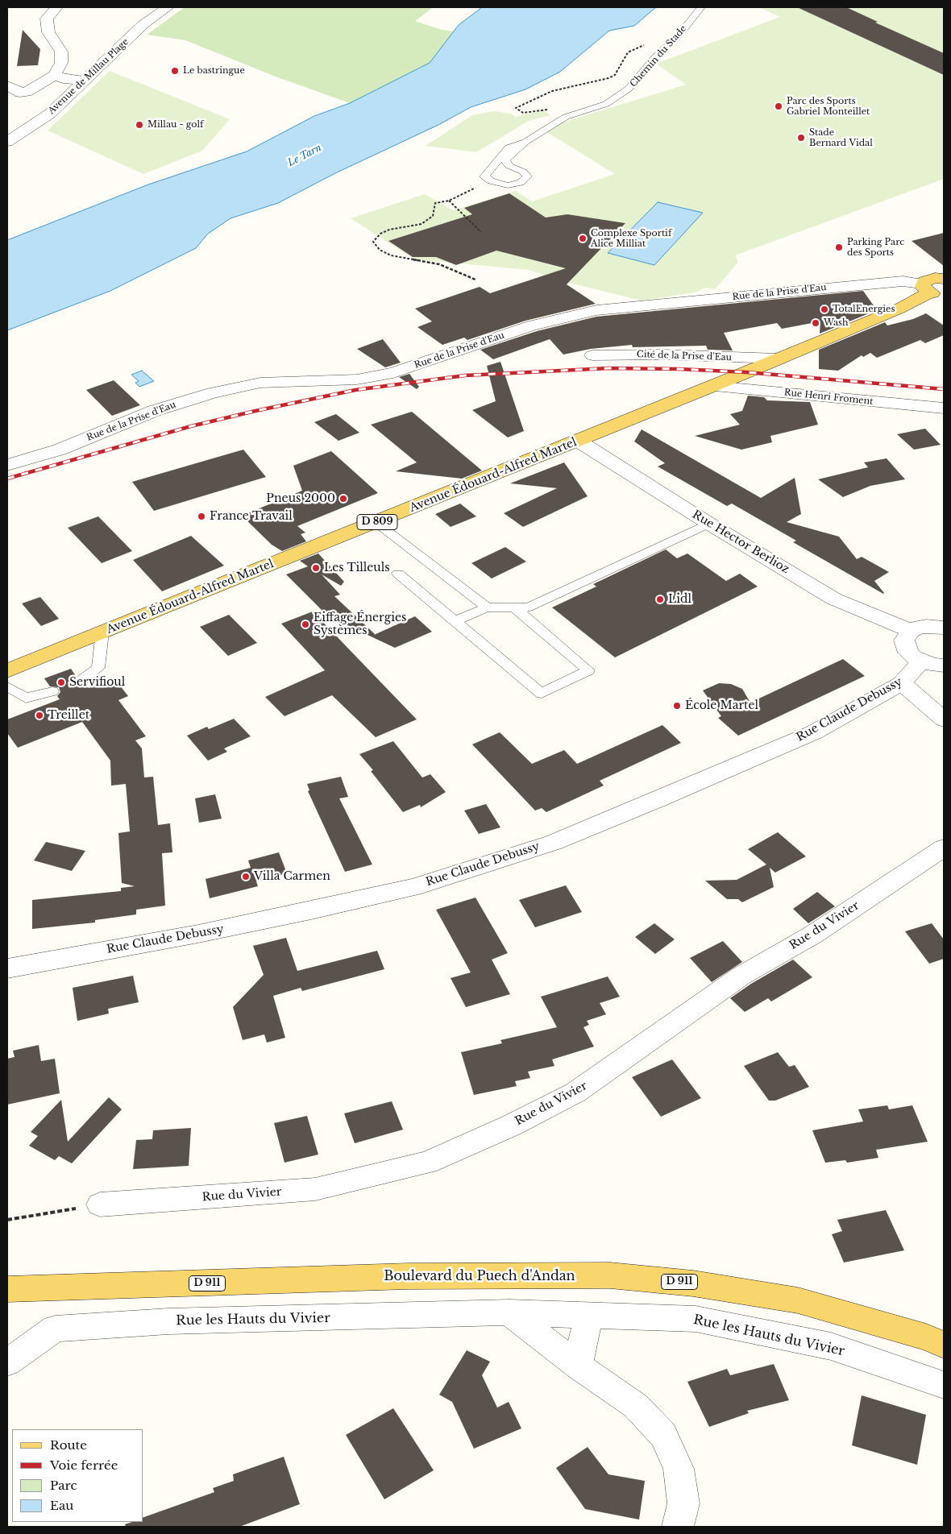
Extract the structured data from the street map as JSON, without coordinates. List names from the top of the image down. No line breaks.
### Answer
{"streets":{"main road":["Avenue Édouard-Alfred Martel","D 809","Boulevard du Puech d'Andan","D 911"],"street":["Avenue de Millau Plage","Rue de la Prise d'Eau","Cité de la Prise d'Eau","Rue Henri Froment","Rue Hector Berlioz","Rue Claude Debussy","Rue du Vivier","Rue les Hauts du Vivier"],"lane":["Chemin du Stade"]},"crossings":[["Rue de la Prise d'Eau","D 809"],["Cité de la Prise d'Eau","Avenue Édouard-Alfred Martel"],["Cité de la Prise d'Eau","D 809"],["Rue Henri Froment","Avenue Édouard-Alfred Martel"],["Avenue Édouard-Alfred Martel","D 809"],["Avenue Édouard-Alfred Martel","Rue Hector Berlioz"]],"water":["Le Tarn"],"places":["Le bastringue","Parc des Sports Gabriel Monteillet","Millau - golf","Stade Bernard Vidal","Complexe Sportif Alice Milliat","Parking Parc des Sports","TotalEnergies","Wash","Pneus 2000","France Travail","Les Tilleuls","Lidl","Eiffage Énergies Systèmes","Servifioul","École Martel","Treillet","Villa Carmen"],"legend":["Route","Voie ferrée","Parc","Eau"]}
